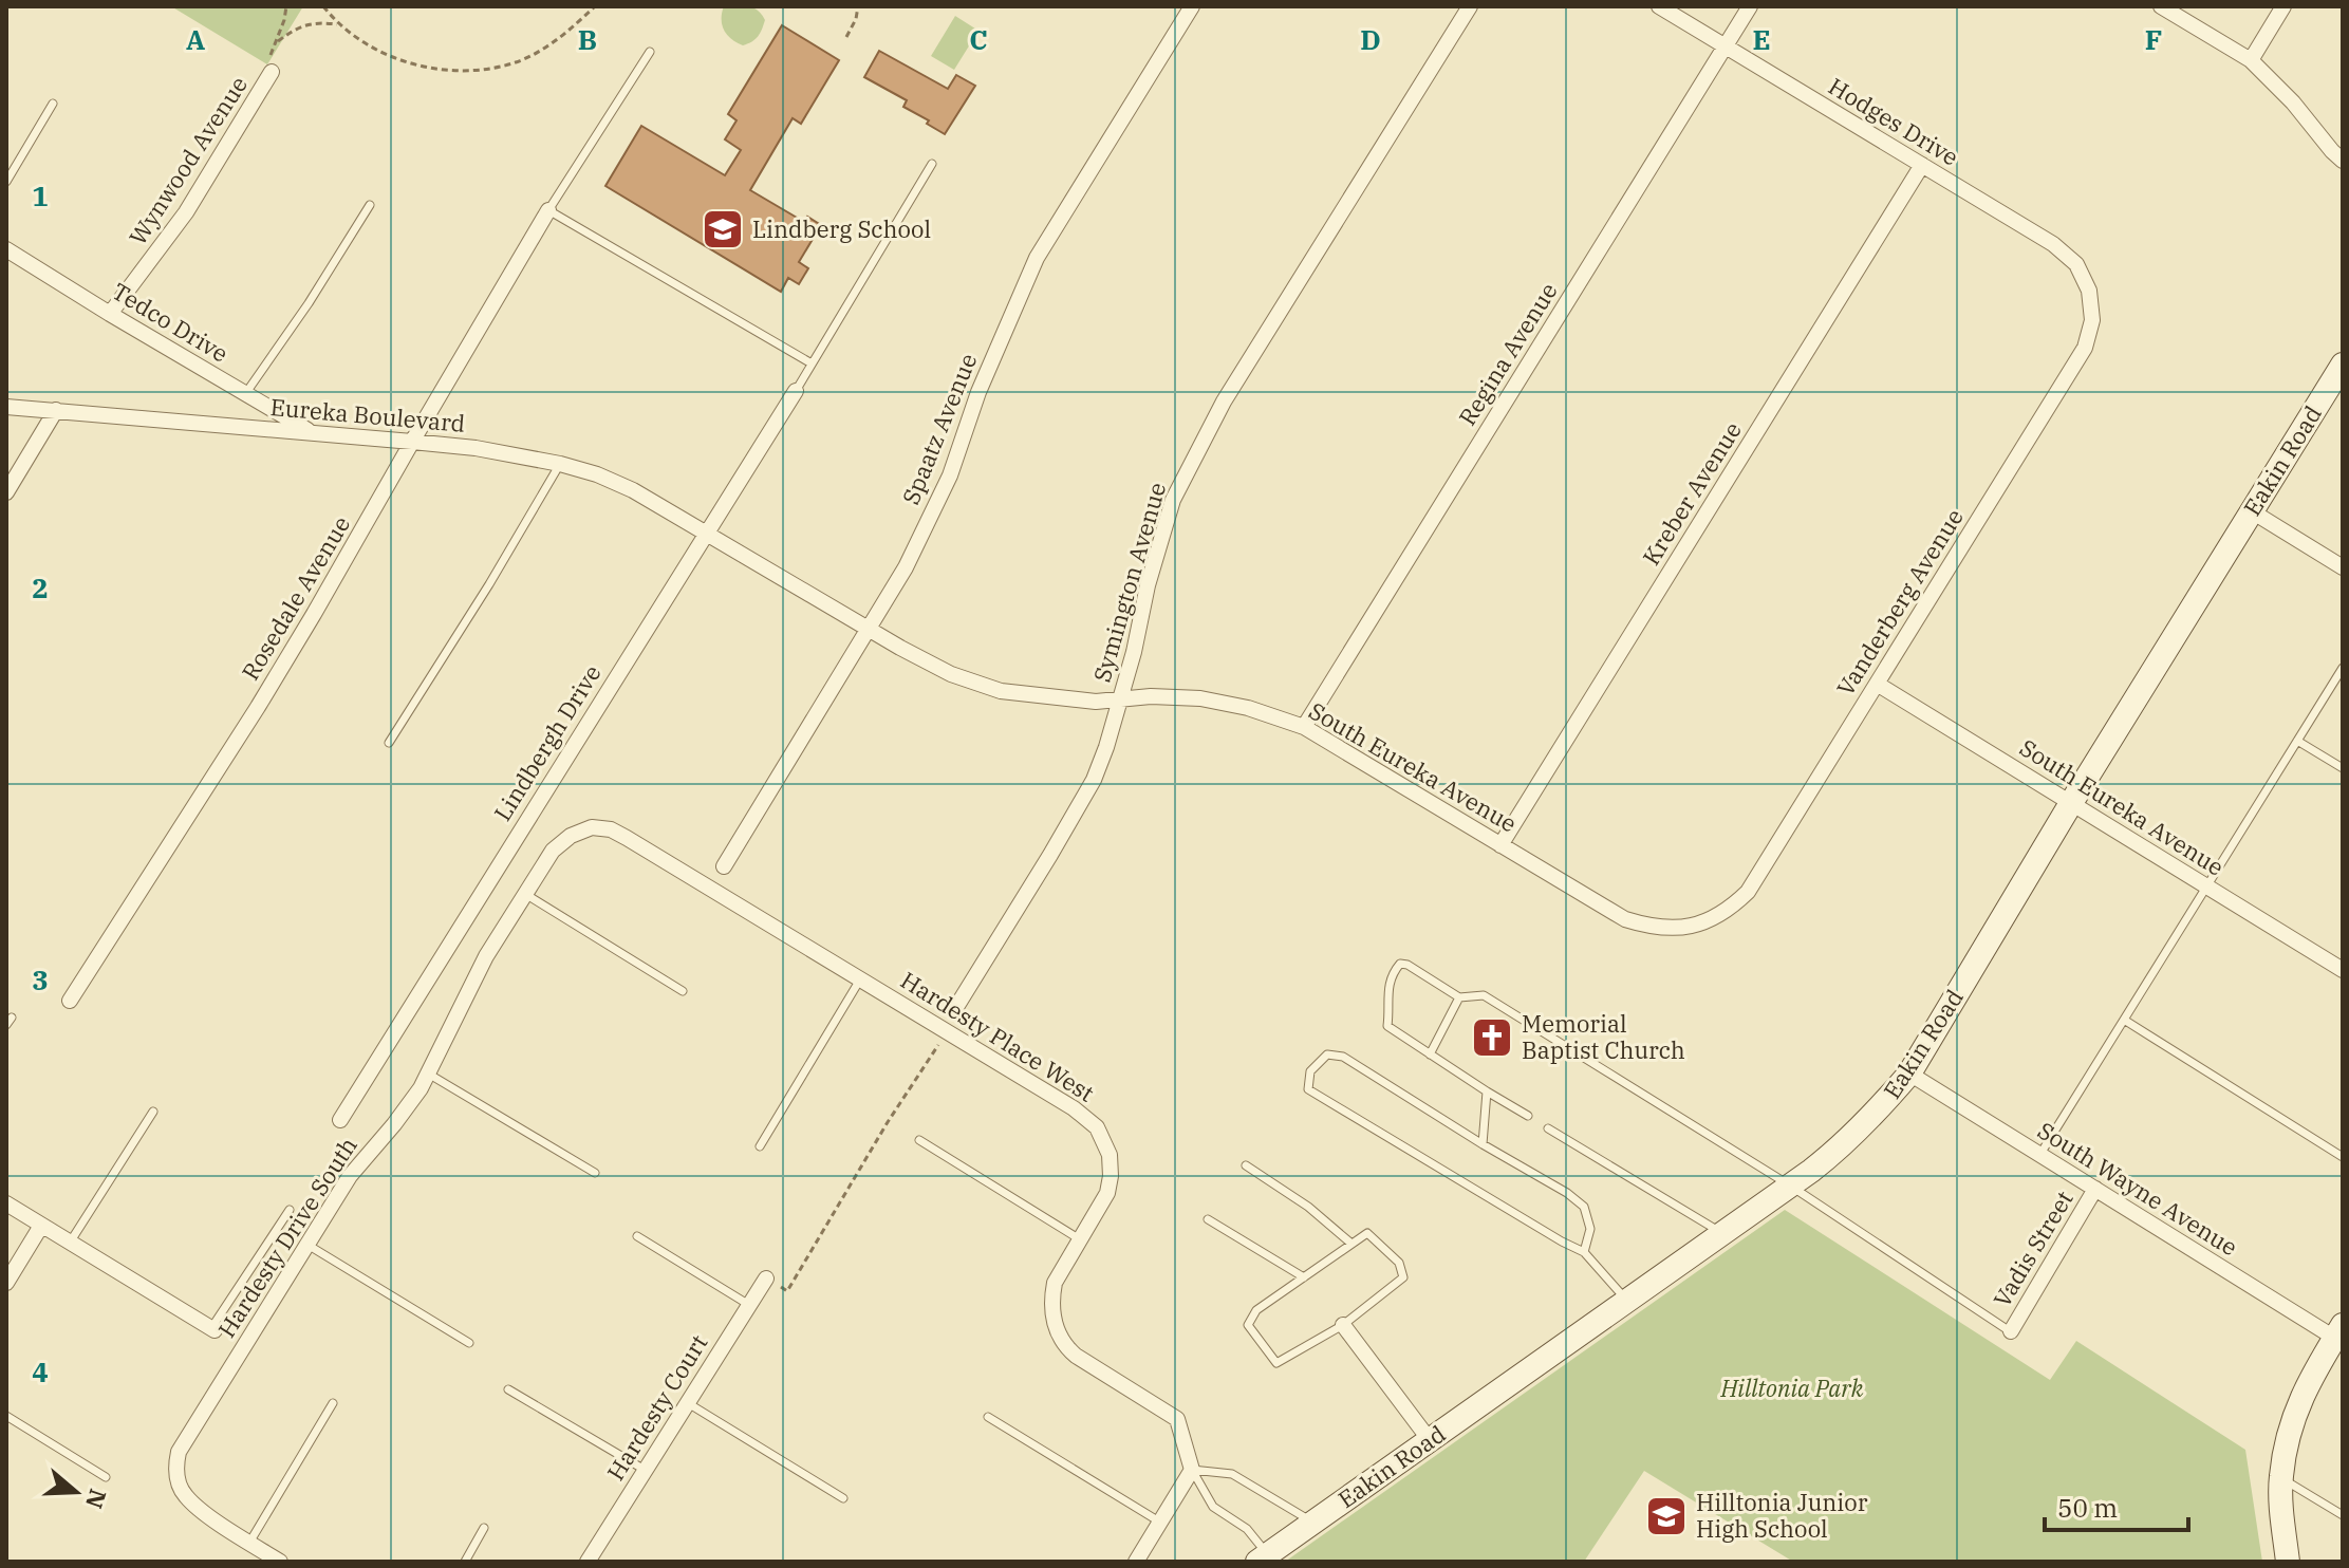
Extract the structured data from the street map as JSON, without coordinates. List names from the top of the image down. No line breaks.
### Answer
{"streets":{"street":["Hodges Drive","Wynwood Avenue","Tedco Drive","Regina Avenue","Eureka Boulevard","Spaatz Avenue","Eakin Road","Kreber Avenue","Symington Avenue","Rosedale Avenue","Vanderberg Avenue","Lindbergh Drive","South Eureka Avenue","Hardesty Place West","South Wayne Avenue","Hardesty Drive South","Vadis Street","Hardesty Court"]},"crossings":[["Hodges Drive","Regina Avenue"],["Hodges Drive","Kreber Avenue"],["Hodges Drive","Vanderberg Avenue"],["Wynwood Avenue","Tedco Drive"],["Tedco Drive","Eureka Boulevard"],["Regina Avenue","South Eureka Avenue"],["Eureka Boulevard","Rosedale Avenue"],["Eureka Boulevard","Lindbergh Drive"],["Eureka Boulevard","South Eureka Avenue"],["Spaatz Avenue","South Eureka Avenue"],["Eakin Road","South Eureka Avenue"],["Eakin Road","Hardesty Place West"],["Eakin Road","South Wayne Avenue"],["Kreber Avenue","South Eureka Avenue"],["Symington Avenue","South Eureka Avenue"],["Vanderberg Avenue","South Eureka Avenue"],["Lindbergh Drive","South Eureka Avenue"],["Hardesty Place West","Hardesty Drive South"],["South Wayne Avenue","Vadis Street"]],"parks":["Hilltonia Park"],"places":{"school or university":["Lindberg School","Hilltonia Junior High School"],"church":["Memorial Baptist Church"]},"scale_bar":"50 m","north":"right","grid":{"columns":["A","B","C","D","E","F"],"rows":["1","2","3","4"]}}
